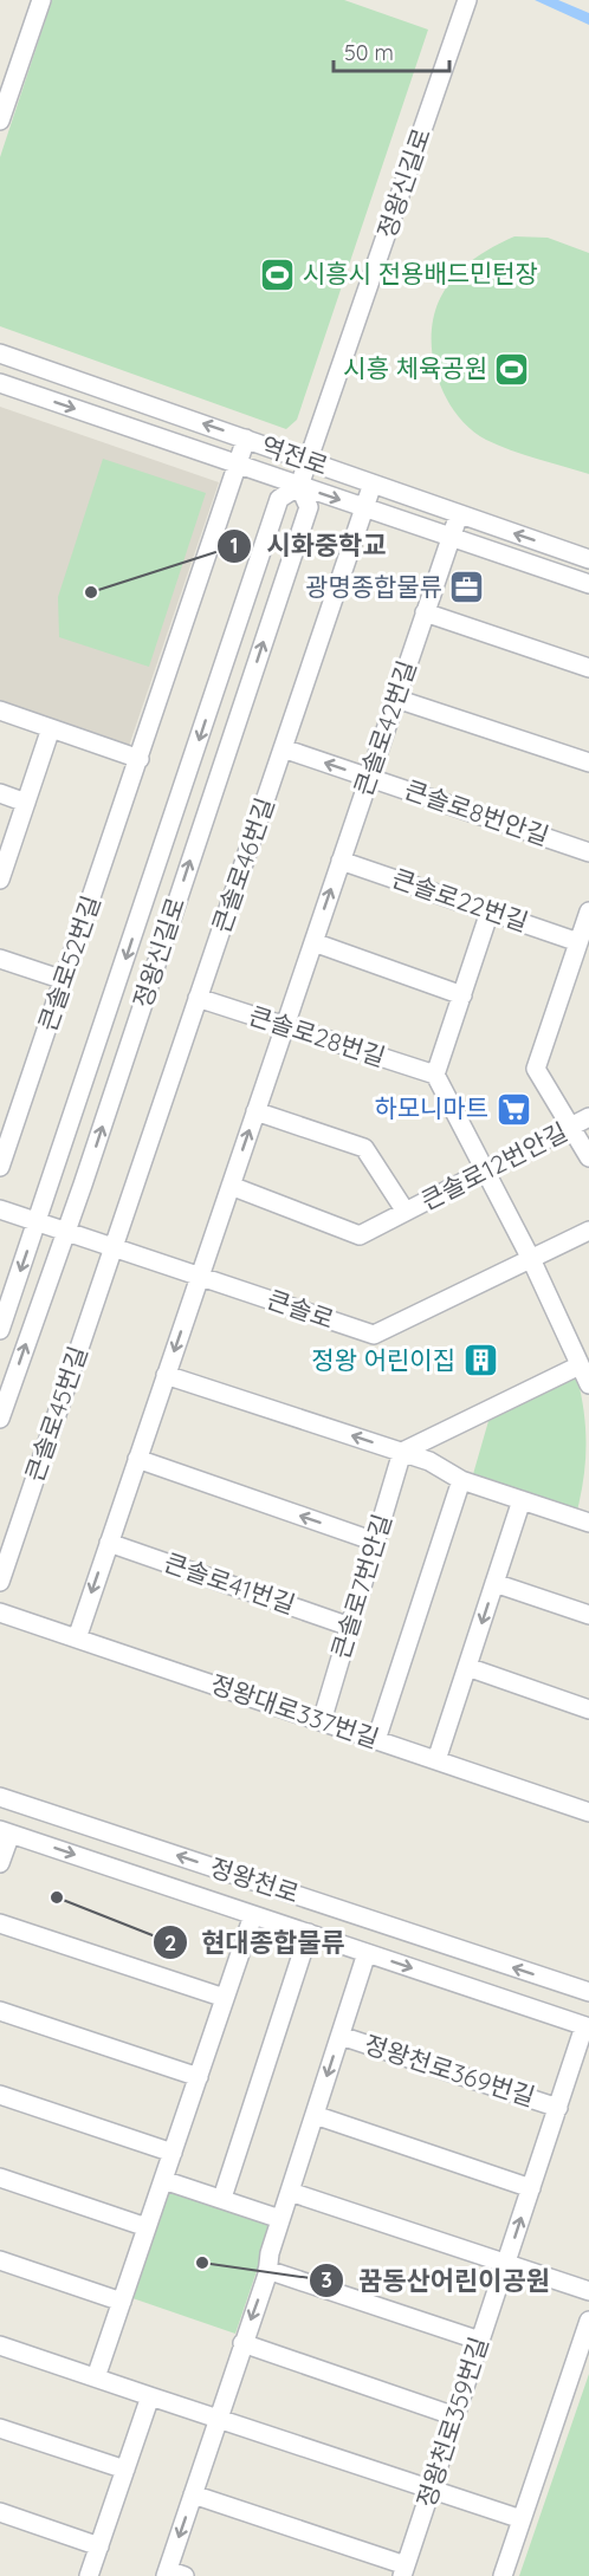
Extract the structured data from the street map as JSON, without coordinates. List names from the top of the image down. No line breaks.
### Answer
{"streets":{"street":["정왕신길로","역전로","큰솔로42번길","큰솔로8번안길","큰솔로46번길","큰솔로22번길","큰솔로52번길","큰솔로28번길","큰솔로12번안길","큰솔로","큰솔로45번길","큰솔로41번길","큰솔로7번안길","정왕대로337번길","정왕천로","정왕천로369번길","정왕천로359번길"]},"crossings":[["정왕신길로","역전로"],["정왕신길로","큰솔로"],["역전로","큰솔로42번길"],["역전로","큰솔로46번길"],["역전로","큰솔로52번길"],["큰솔로42번길","큰솔로8번안길"],["큰솔로42번길","큰솔로22번길"],["큰솔로42번길","큰솔로28번길"],["큰솔로42번길","큰솔로12번안길"],["큰솔로42번길","큰솔로"],["큰솔로8번안길","큰솔로46번길"],["큰솔로46번길","큰솔로28번길"],["큰솔로46번길","큰솔로"],["큰솔로46번길","큰솔로45번길"],["큰솔로","큰솔로45번길"],["큰솔로41번길","큰솔로7번안길"],["큰솔로7번안길","정왕대로337번길"],["정왕천로","정왕천로369번길"],["정왕천로","정왕천로359번길"],["정왕천로369번길","정왕천로359번길"]],"places":{"sports":["시흥시 전용배드민턴장","시흥 체육공원"],"office":["광명종합물류"],"other":["시화중학교","현대종합물류","꿈동산어린이공원"],"supermarket":["하모니마트"],"building":["정왕 어린이집"]},"scale_bar":"50 m"}
